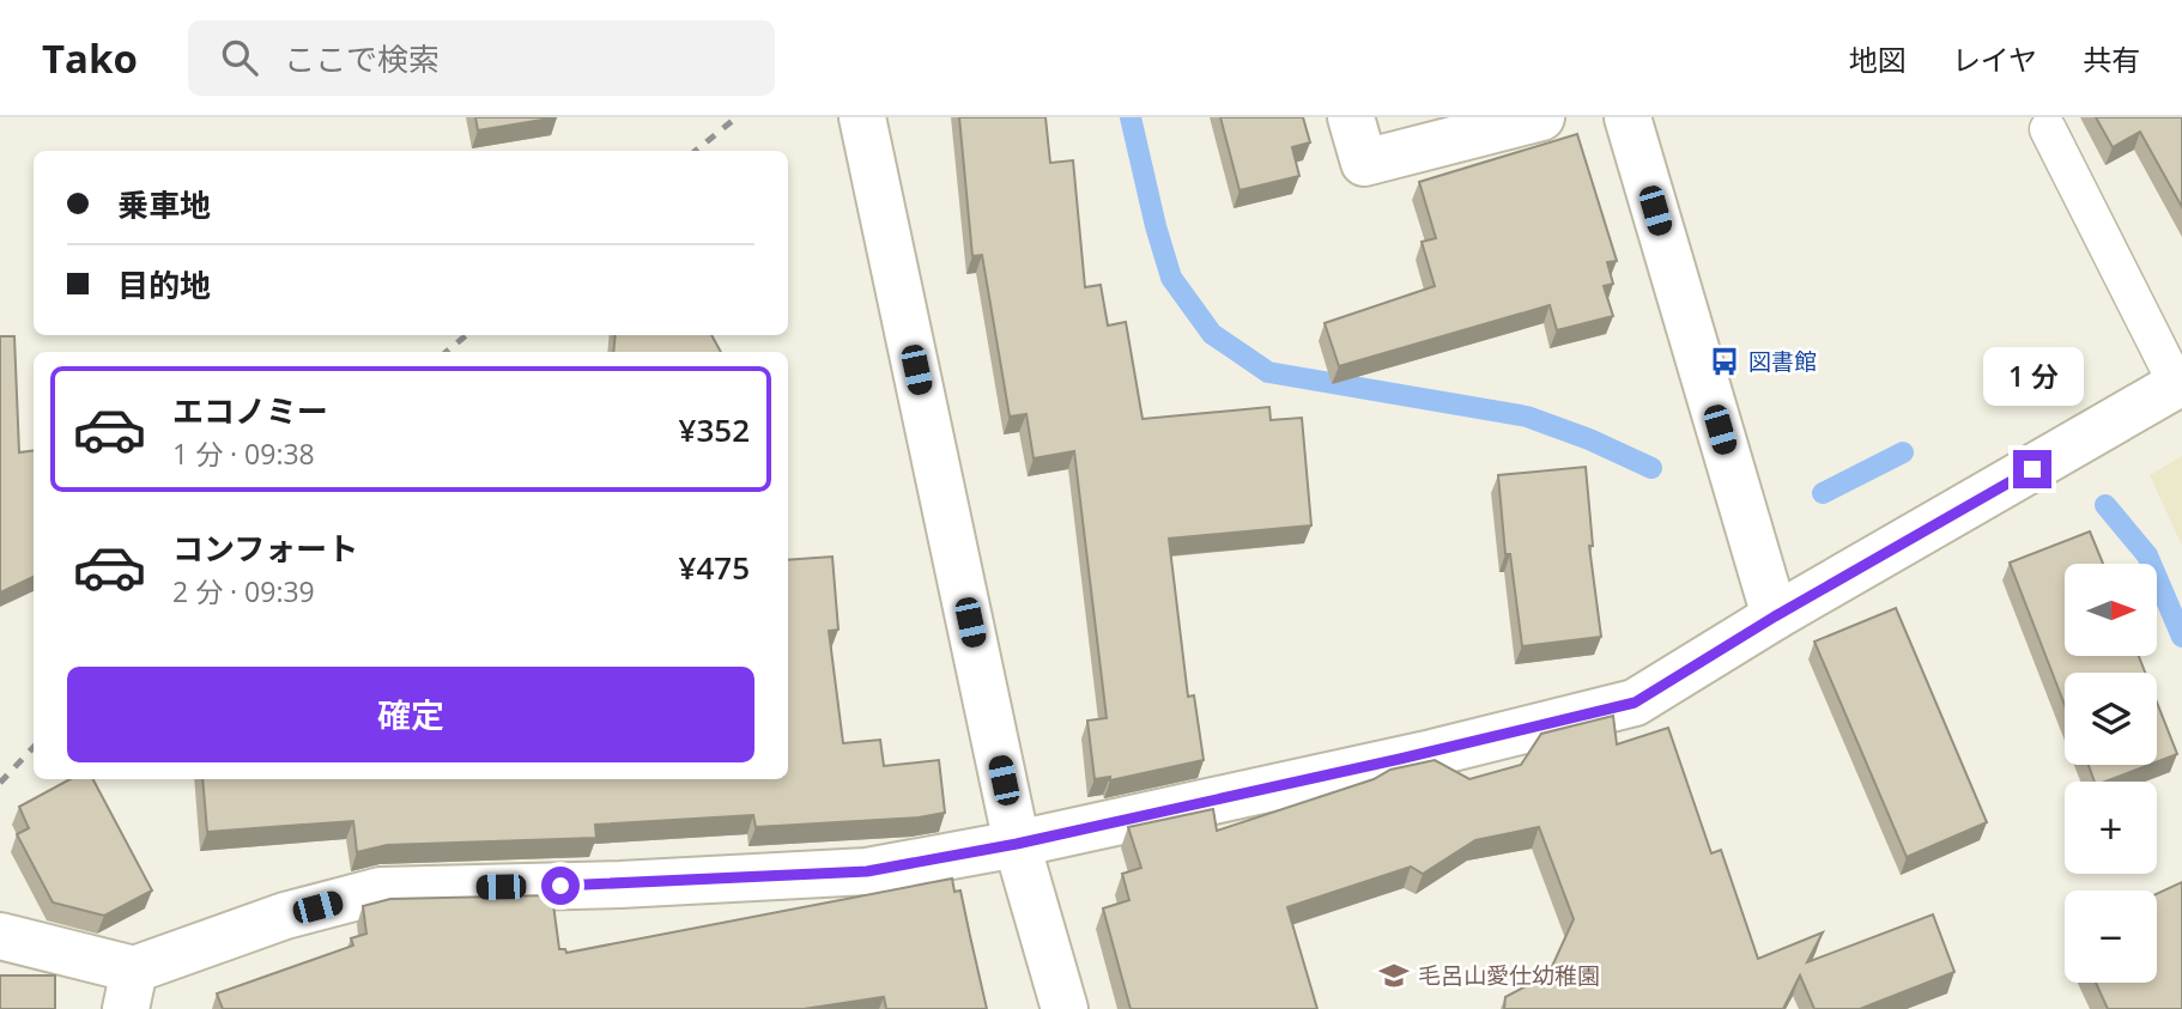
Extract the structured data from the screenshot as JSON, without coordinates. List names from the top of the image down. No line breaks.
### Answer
{"places":{"bus stop":["図書館"],"school or university":["毛呂山愛仕幼稚園"]},"north":"right","page":{"header":"Tako","search":"ここで検索","nav":["地図","レイヤ","共有"],"banner":["乗車地","目的地"],"bubble":"1 分","list":[{"name":"エコノミー","note":"1 分 · 09:38","value":"¥352"},{"name":"コンフォート","note":"2 分 · 09:39","value":"¥475"}],"map_buttons":["+","−"],"buttons":"確定"}}
